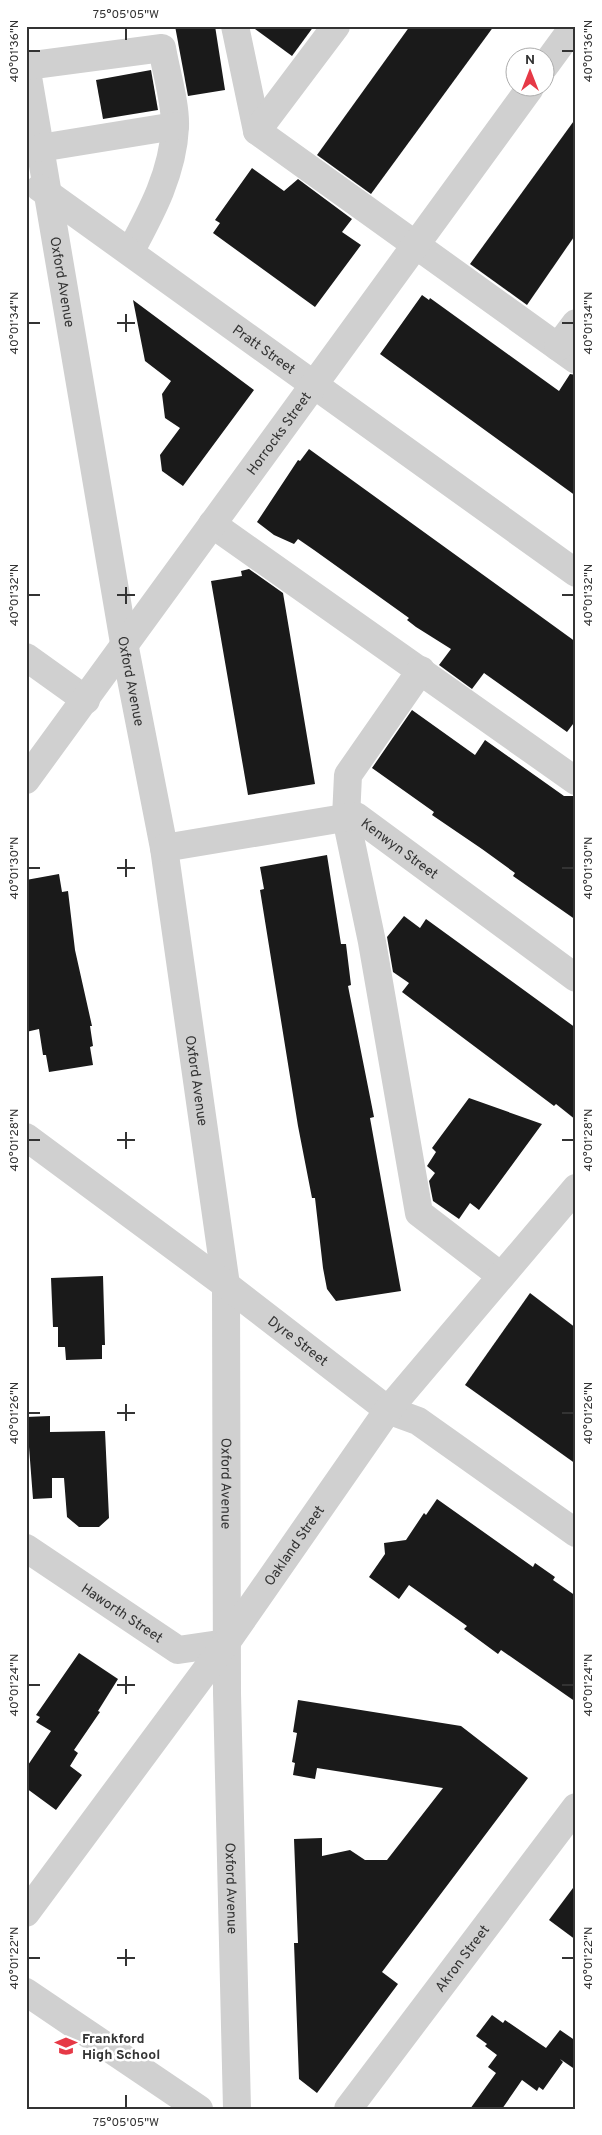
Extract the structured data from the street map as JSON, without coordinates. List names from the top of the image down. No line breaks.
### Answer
{"streets":{"street":["Oxford Avenue","Pratt Street","Horrocks Street","Kenwyn Street","Dyre Street","Oakland Street","Haworth Street","Akron Street"]},"crossings":[["Oxford Avenue","Pratt Street"],["Oxford Avenue","Horrocks Street"],["Oxford Avenue","Kenwyn Street"],["Oxford Avenue","Dyre Street"],["Oxford Avenue","Oakland Street"],["Oxford Avenue","Haworth Street"],["Pratt Street","Horrocks Street"],["Dyre Street","Oakland Street"],["Oakland Street","Haworth Street"]],"places":{"school or university":["Frankford High School"]},"north":"top","coordinates":["75°05'05\"W","40°01'36\"N","40°01'34\"N","40°01'32\"N","40°01'30\"N","40°01'28\"N","40°01'26\"N","40°01'24\"N","40°01'22\"N"]}
